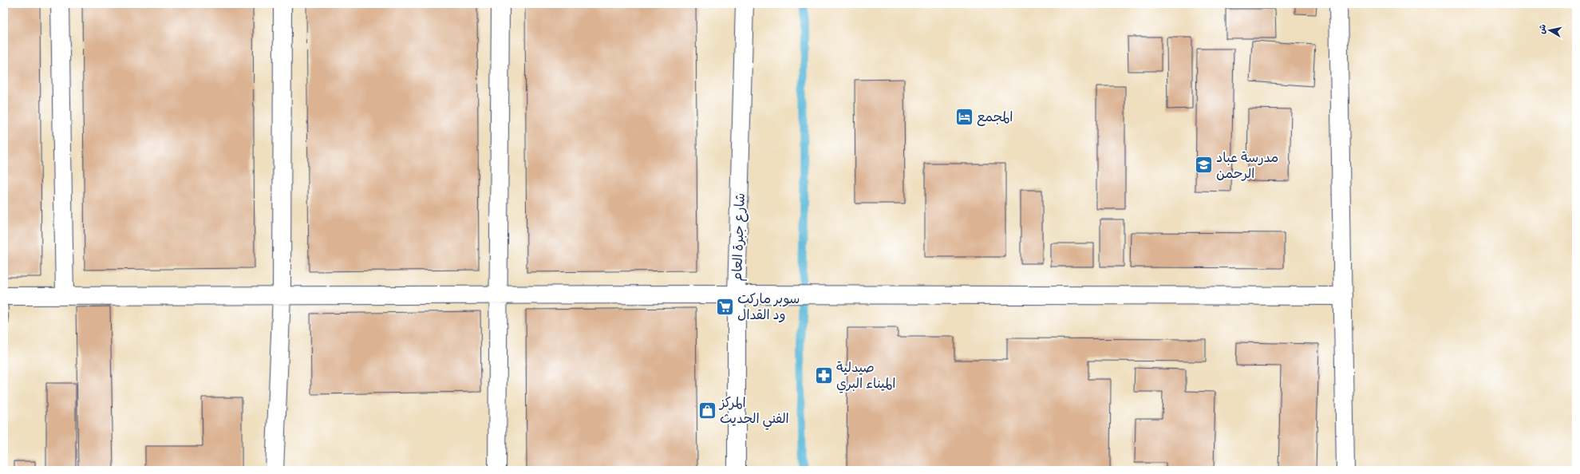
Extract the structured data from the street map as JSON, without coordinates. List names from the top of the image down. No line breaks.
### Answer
{"streets":{"street":["شارع جبرة العام"]},"places":{"hotel":["المجمع"],"school or university":["مدرسة عباد الرحمن"],"supermarket":["سوبر ماركت ود القدال"],"pharmacy":["صيدلية الميناء البري"],"shop":["المركز الفني الحديث"]},"north":"left"}
